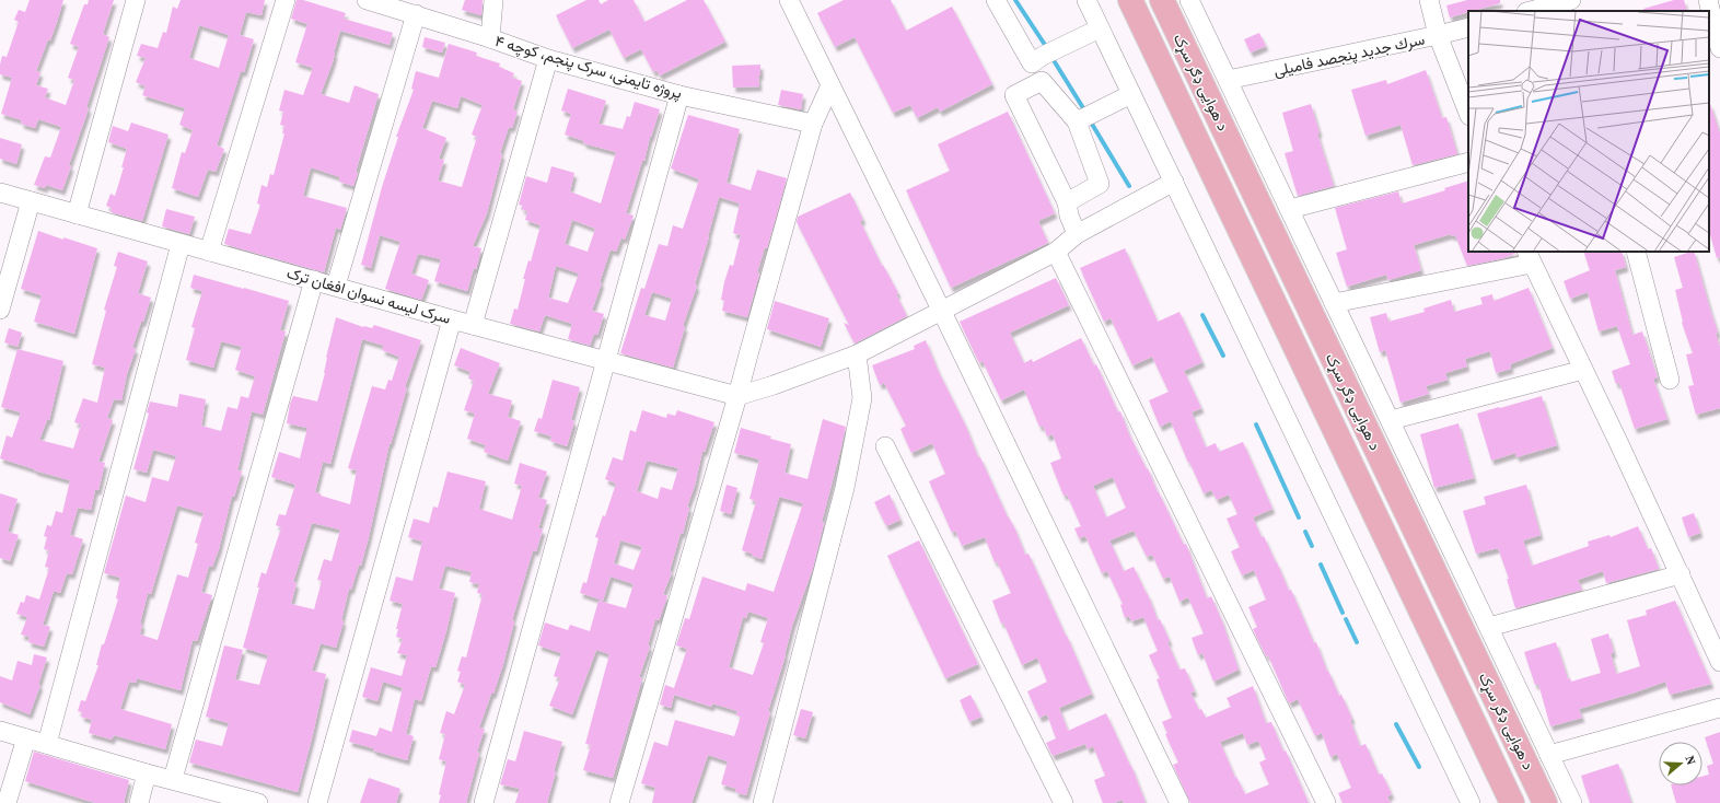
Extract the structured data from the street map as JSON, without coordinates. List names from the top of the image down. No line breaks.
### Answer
{"streets":{"main road":["د هوایی ډګر سړک"],"street":["سرك جدید پنجصد فامیلی","پروژه تایمنی، سرک پنجم، کوچه ۴","سرک لیسه نسوان افغان‌ ترک"]},"north":"right"}
